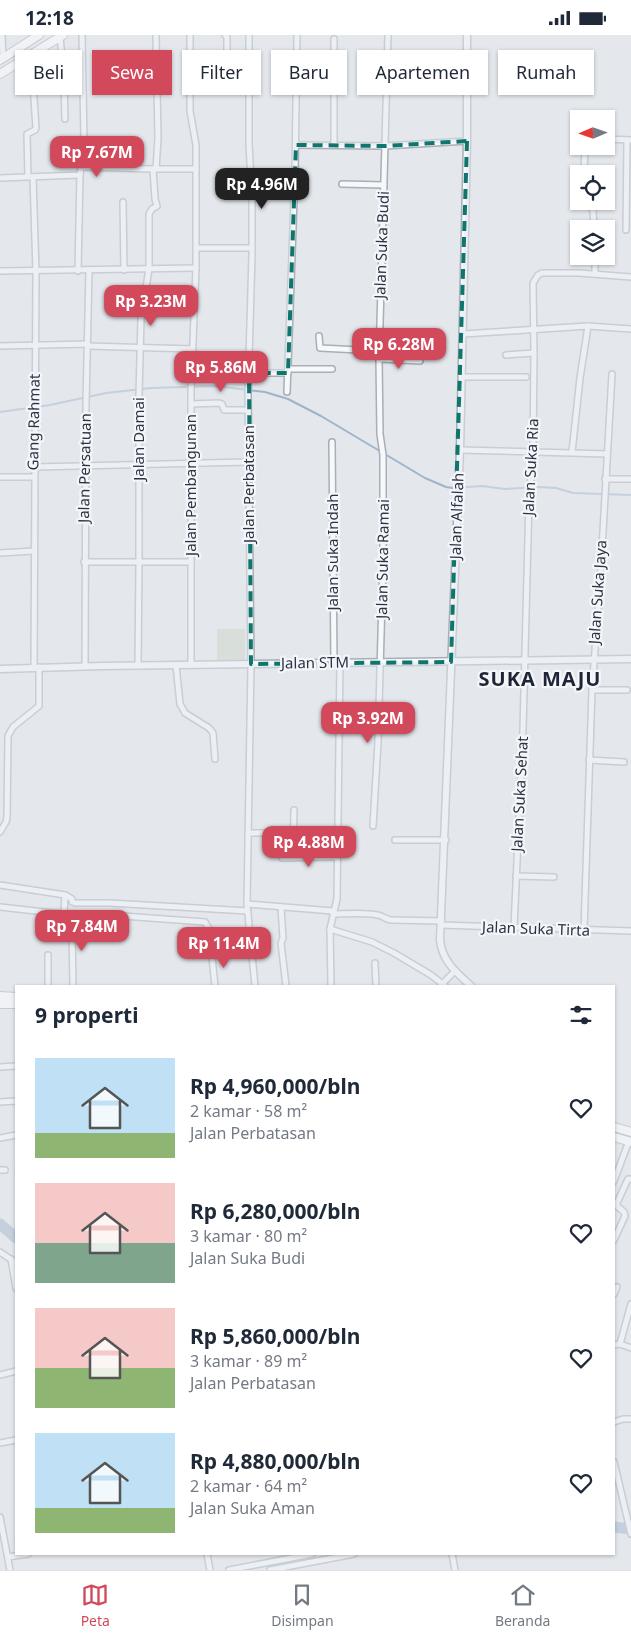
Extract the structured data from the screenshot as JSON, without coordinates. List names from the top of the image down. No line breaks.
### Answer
{"streets":{"street":["Jalan Suka Budi","Gang Rahmat","Jalan Damai","Jalan Suka Ria","Jalan Persatuan","Jalan Perbatasan","Jalan Pembangunan","Jalan Alfalah","Jalan Suka Indah","Jalan Suka Ramai","Jalan Suka Jaya","Jalan STM","Jalan Suka Sehat","Jalan Suka Tirta"]},"crossings":[["Jalan Suka Budi","Jalan Suka Ramai"],["Gang Rahmat","Jalan STM"],["Jalan Damai","Jalan STM"],["Jalan Suka Ria","Jalan STM"],["Jalan Suka Ria","Jalan Suka Sehat"],["Jalan Persatuan","Jalan STM"],["Jalan Perbatasan","Jalan STM"],["Jalan Perbatasan","Jalan Suka Tirta"],["Jalan Pembangunan","Jalan STM"],["Jalan Alfalah","Jalan STM"],["Jalan Alfalah","Jalan Suka Tirta"],["Jalan Suka Indah","Jalan STM"],["Jalan Suka Indah","Jalan Suka Tirta"],["Jalan Suka Ramai","Jalan STM"],["Jalan Suka Jaya","Jalan STM"],["Jalan Suka Jaya","Jalan Suka Tirta"],["Jalan STM","Jalan Suka Sehat"],["Jalan Suka Sehat","Jalan Suka Tirta"]],"districts":["SUKA MAJU"],"north":"left","page":{"status":"12:18","chip":["Beli","Sewa","Filter","Baru","Apartemen","Rumah"],"price":["Rp 7.67M","Rp 4.96M","Rp 3.23M","Rp 6.28M","Rp 5.86M","Rp 3.92M","Rp 4.88M","Rp 7.84M","Rp 11.4M"],"heading":"9 properti","list":[{"name":"Rp 4,960,000/bln","note":"2 kamar · 58 m² · Jalan Perbatasan"},{"name":"Rp 6,280,000/bln","note":"3 kamar · 80 m² · Jalan Suka Budi"},{"name":"Rp 5,860,000/bln","note":"3 kamar · 89 m² · Jalan Perbatasan"},{"name":"Rp 4,880,000/bln","note":"2 kamar · 64 m² · Jalan Suka Aman"}],"tabs":["Peta","Disimpan","Beranda"]}}
